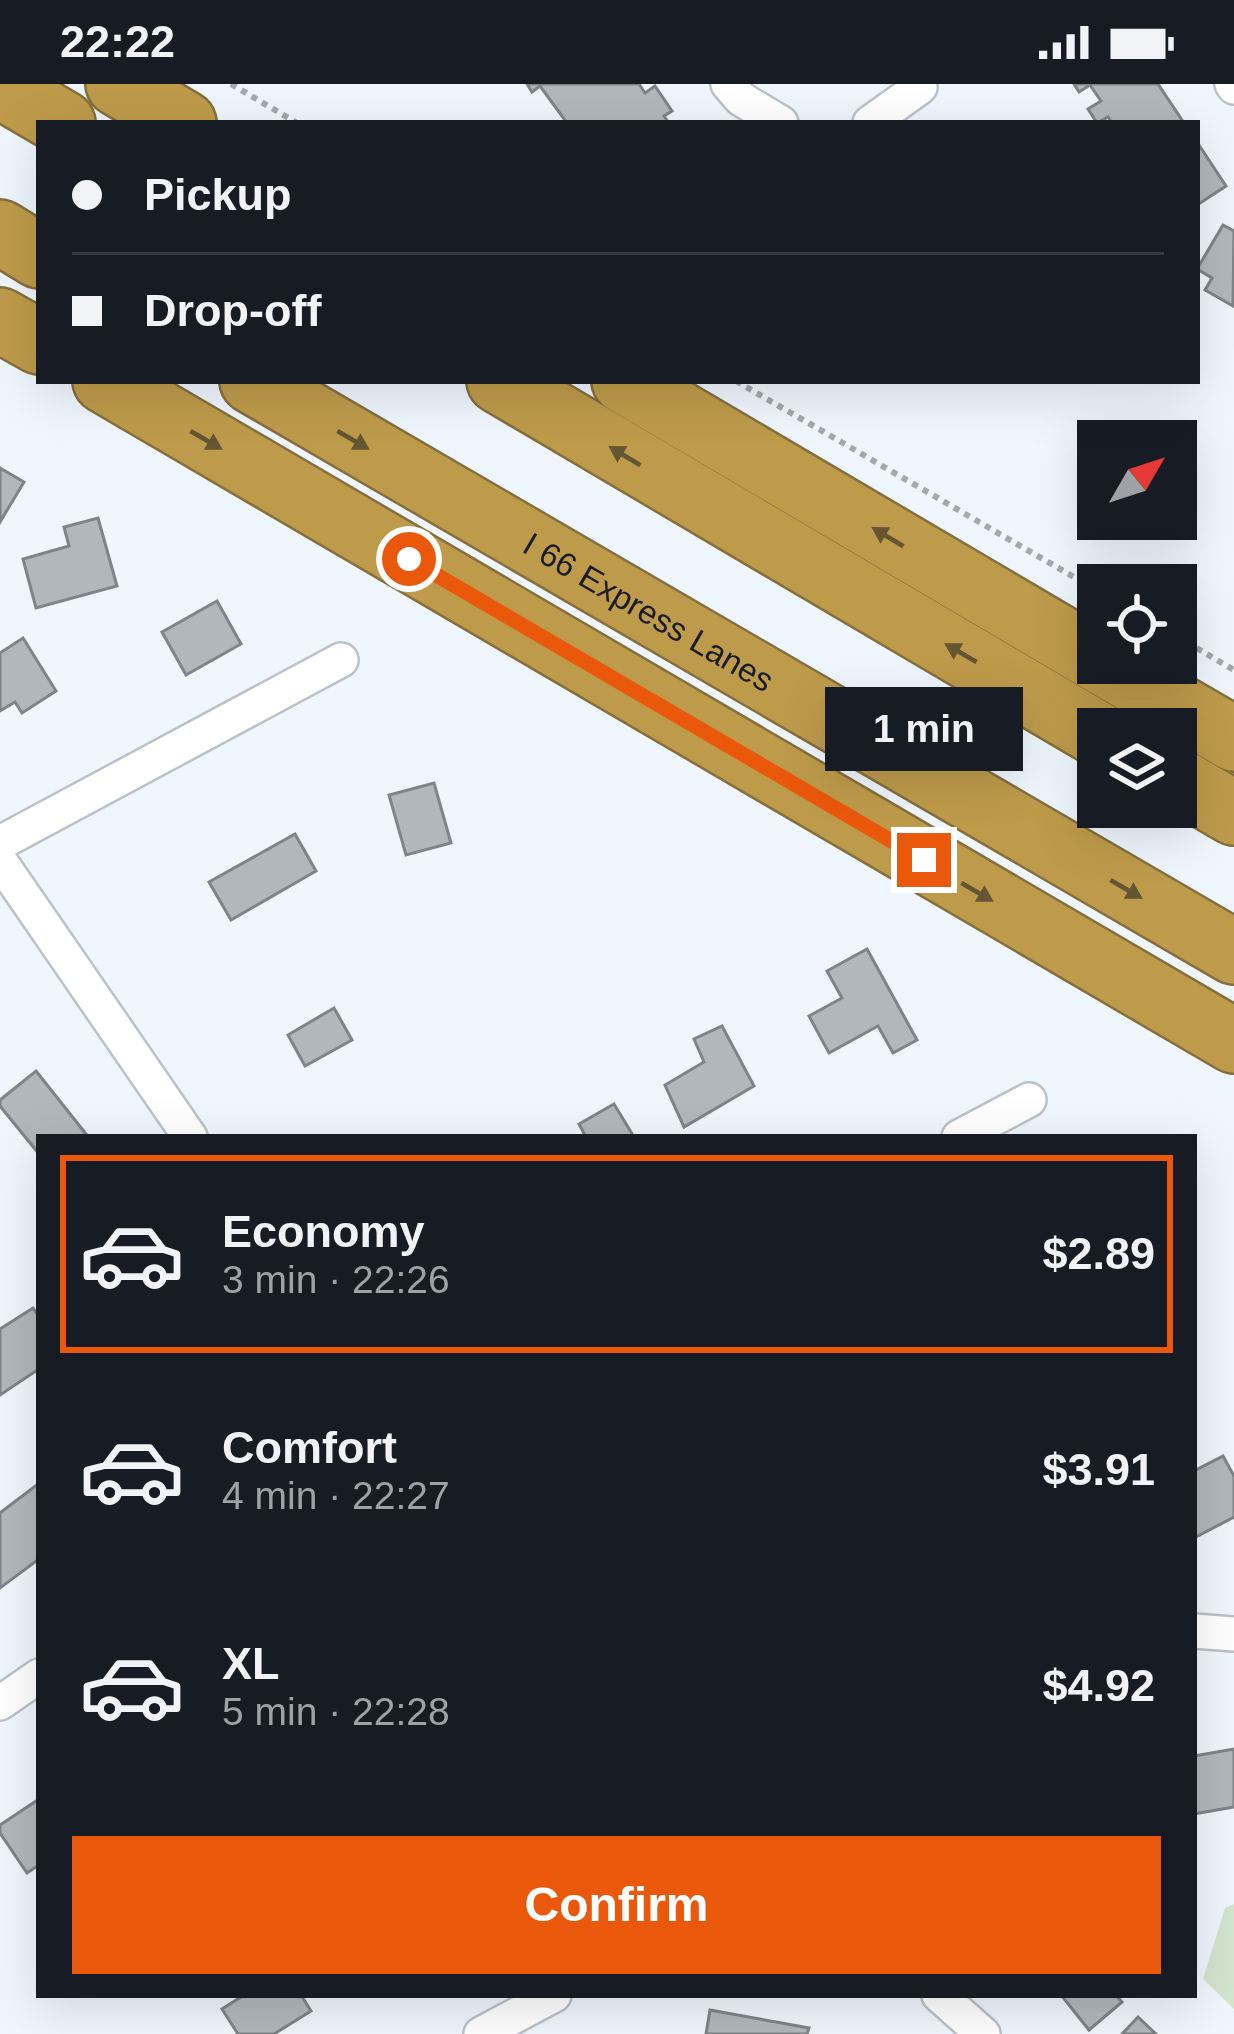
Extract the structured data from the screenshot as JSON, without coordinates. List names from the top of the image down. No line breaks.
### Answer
{"streets":{"highway":["I 66 Express Lanes"]},"north":"top right","page":{"status":"22:22","banner":["Pickup","Drop-off"],"bubble":"1 min","list":[{"name":"Economy","note":"3 min · 22:26","value":"$2.89"},{"name":"Comfort","note":"4 min · 22:27","value":"$3.91"},{"name":"XL","note":"5 min · 22:28","value":"$4.92"}],"buttons":"Confirm"}}
